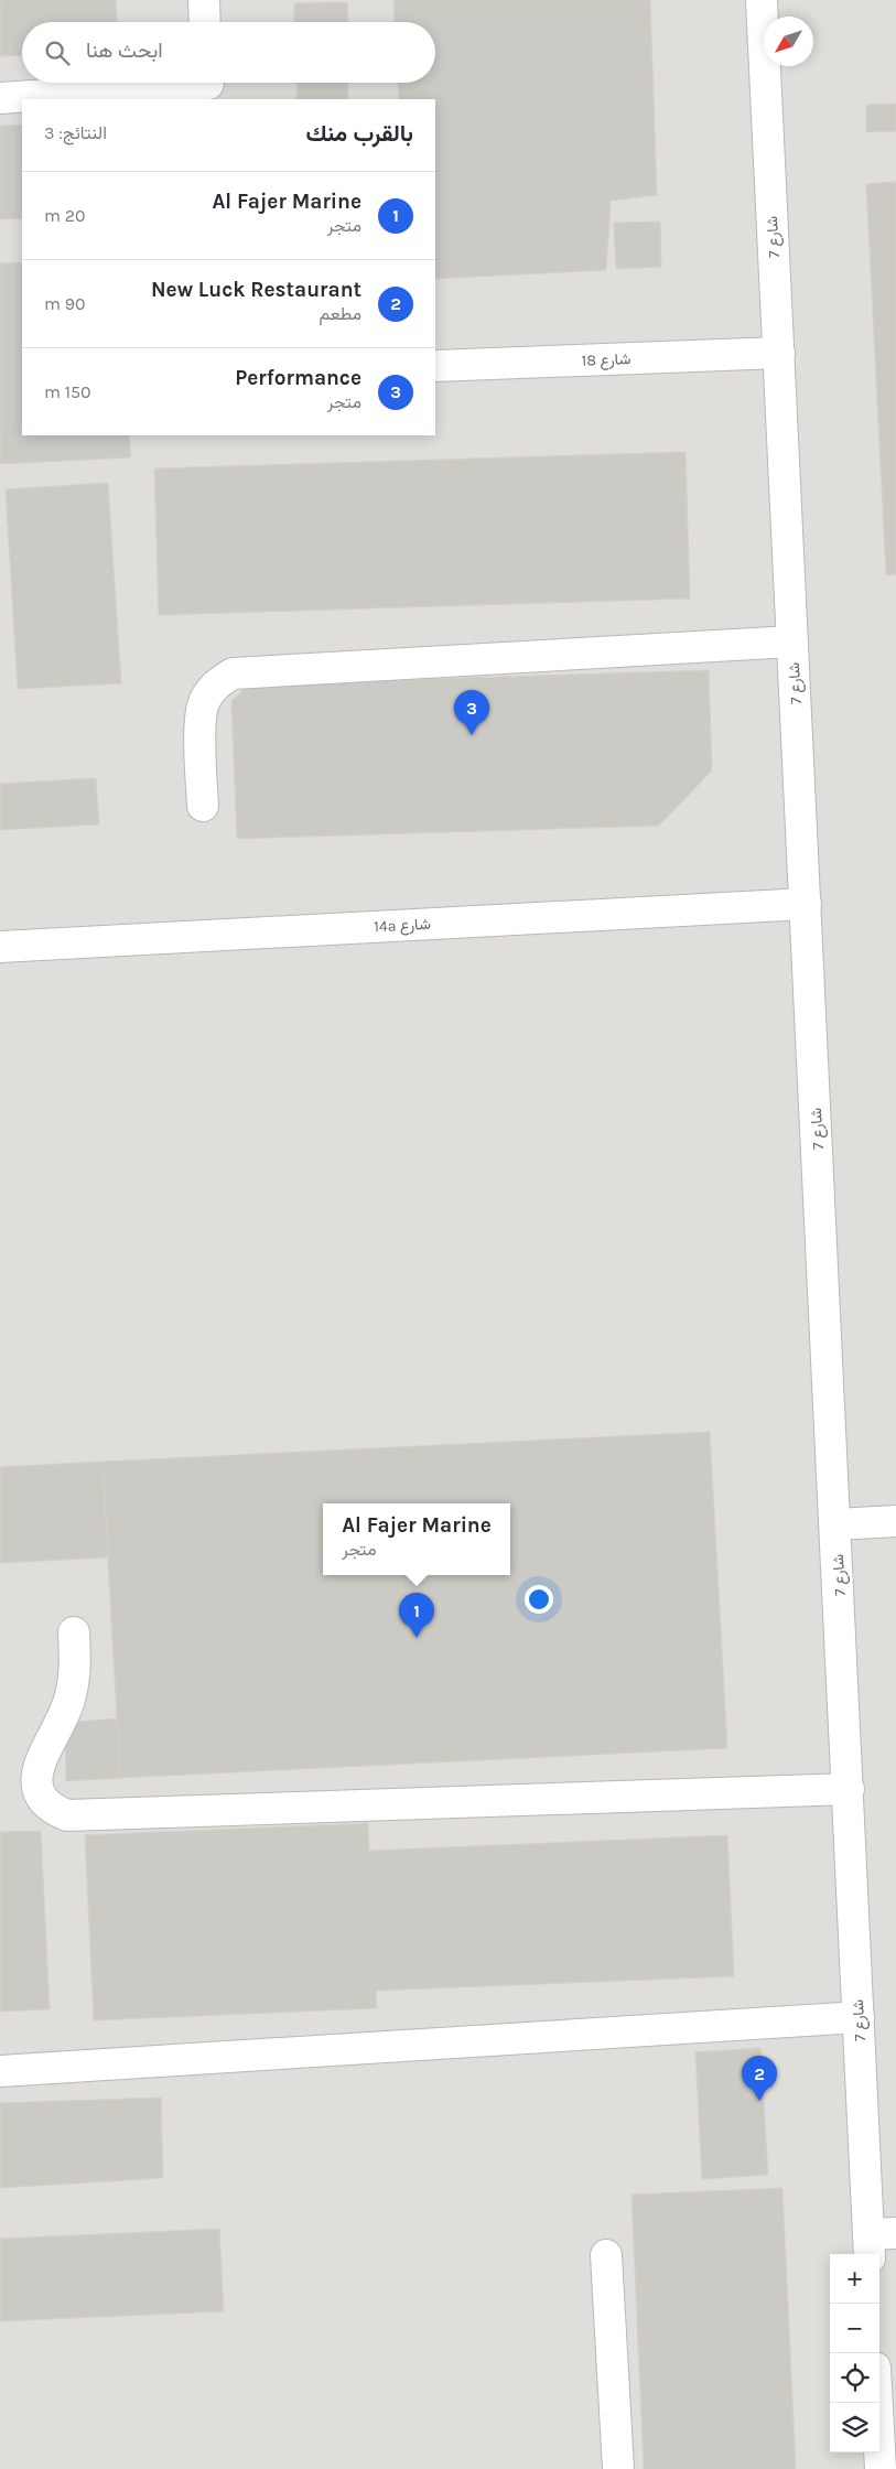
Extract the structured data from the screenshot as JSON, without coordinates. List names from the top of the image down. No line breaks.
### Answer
{"streets":{"lane":["شارع 7","شارع 18","14a شارع"]},"crossings":[["شارع 7","شارع 18"],["شارع 7","14a شارع"]],"north":"bottom left","page":{"search":"ابحث هنا","heading":["بالقرب منك","النتائج: 3"],"list":[{"mark":"1","name":"Al Fajer Marine","note":"متجر","value":"20 m"},{"mark":"2","name":"New Luck Restaurant","note":"مطعم","value":"90 m"},{"mark":"3","name":"Performance","note":"متجر","value":"150 m"}],"pins":["3","1","2"],"popup":["Al Fajer Marine","متجر"],"map_buttons":["+","−"]}}
